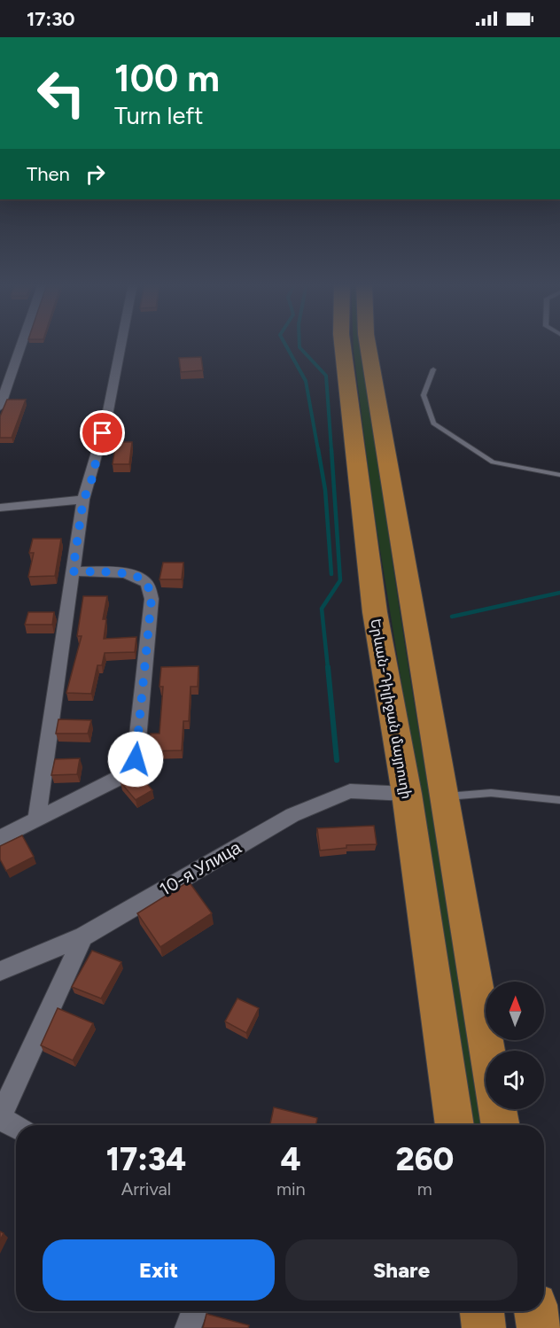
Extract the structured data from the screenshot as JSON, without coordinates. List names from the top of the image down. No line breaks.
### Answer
{"streets":{"highway":["Երևան-Դիլիջան մայրուղի"],"street":["10-я Улица"]},"crossings":[["Երևան-Դիլիջան մայրուղի","10-я Улица"]],"north":"top","page":{"status":"17:30","turn":["100 m","Turn left"],"then":"Then","eta":["17:34","Arrival","4","min","260","m"],"buttons":["Exit","Share"]}}
